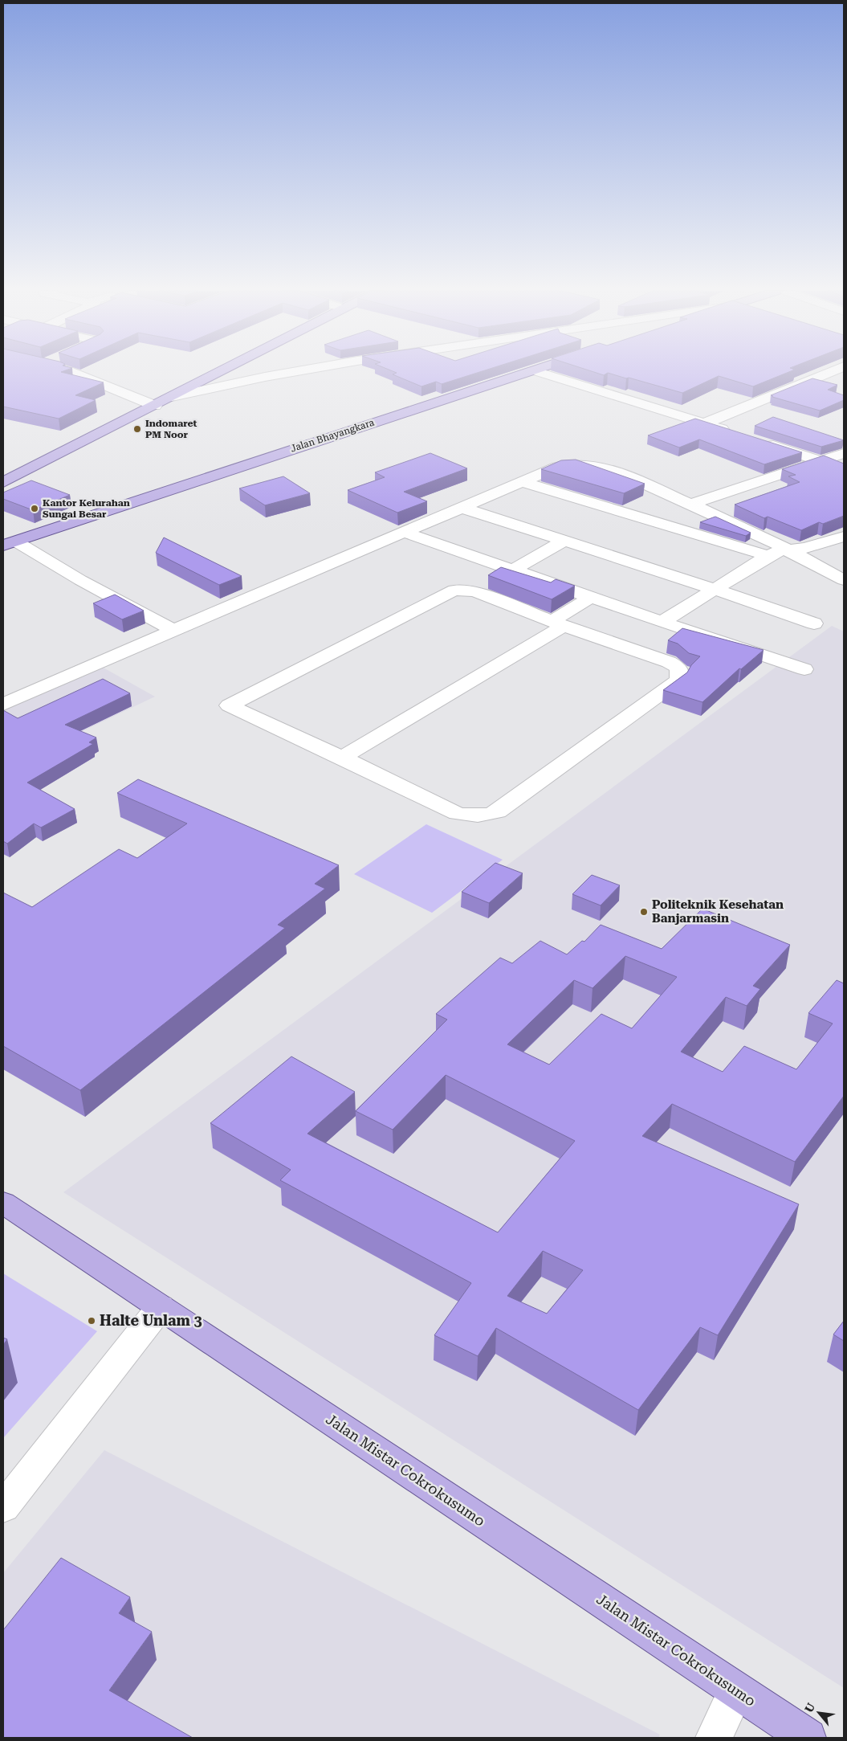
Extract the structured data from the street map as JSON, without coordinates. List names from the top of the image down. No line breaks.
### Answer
{"streets":{"main road":["Jalan Bhayangkara","Jalan Mistar Cokrokusumo"]},"places":["Indomaret PM Noor","Kantor Kelurahan Sungai Besar","Politeknik Kesehatan Banjarmasin","Halte Unlam 3"],"north":"top left"}
